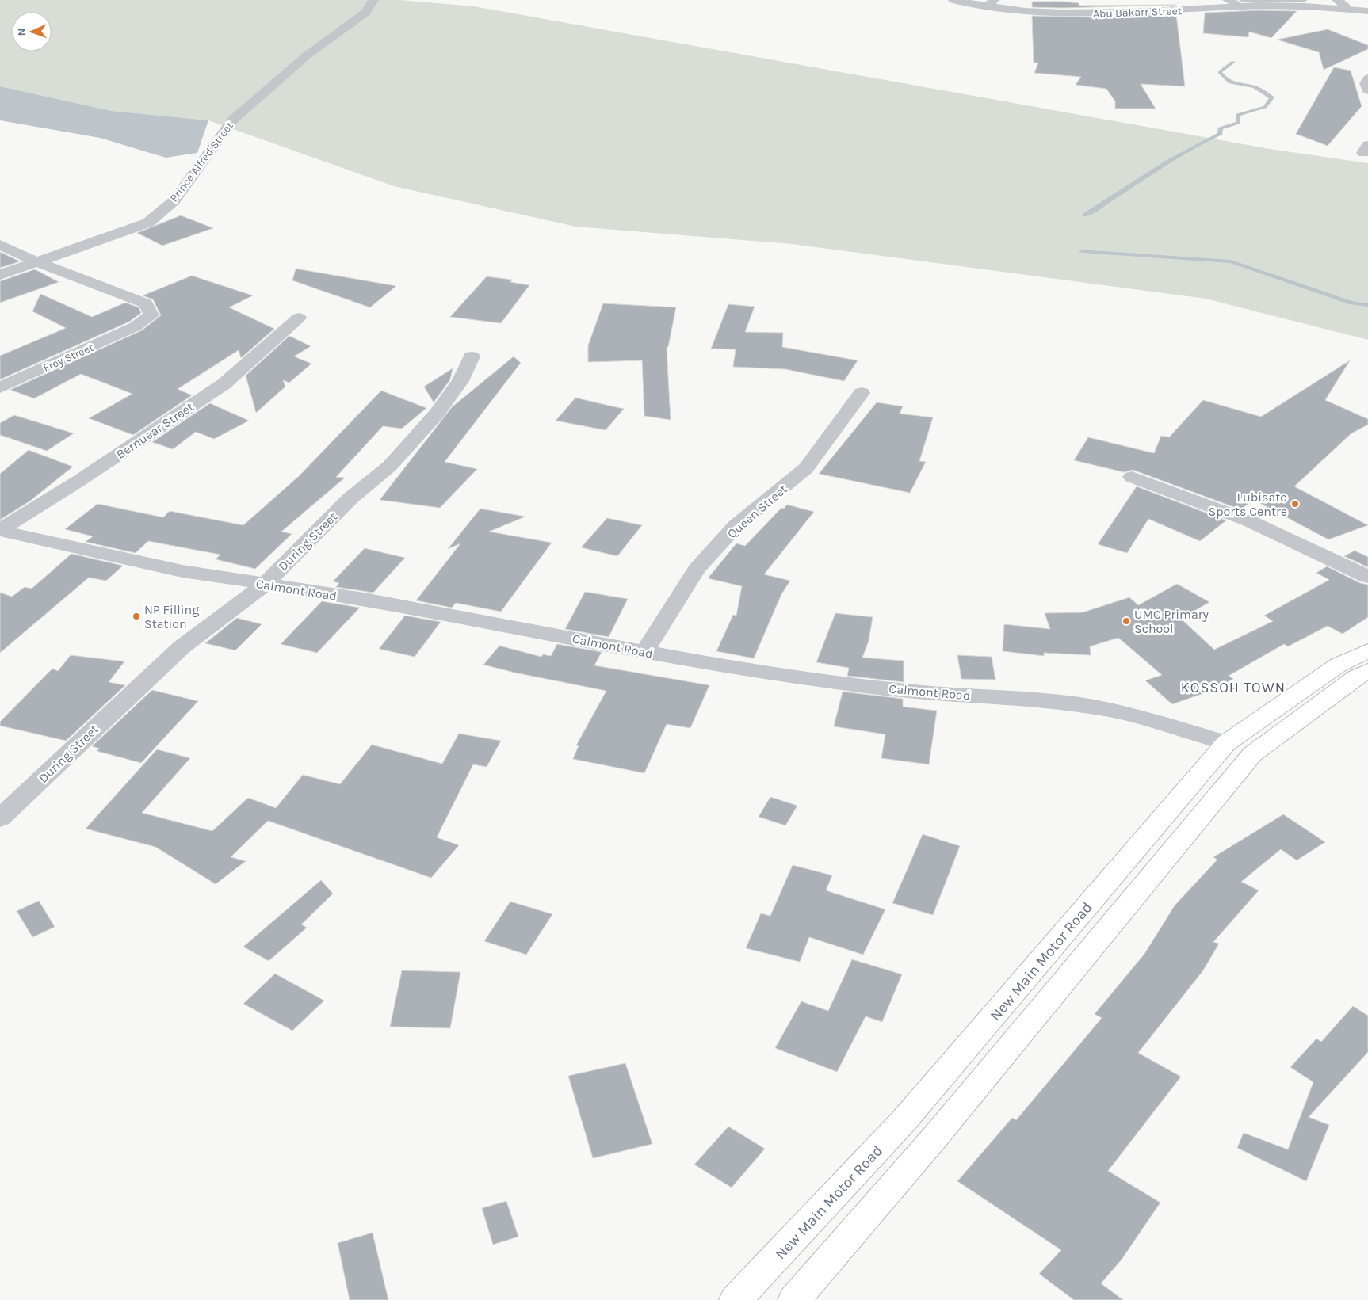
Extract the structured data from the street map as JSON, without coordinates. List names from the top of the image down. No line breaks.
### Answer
{"streets":{"highway":["New Main Motor Road"],"street":["Abu Bakarr Street","Prince Alfred Street","Frey Street","Bernuear Street","Queen Street","During Street","Calmont Road"]},"crossings":[["Prince Alfred Street","Frey Street"],["Bernuear Street","Calmont Road"],["Queen Street","Calmont Road"],["During Street","Calmont Road"],["Calmont Road","New Main Motor Road"]],"districts":["KOSSOH TOWN"],"places":["Lubisato Sports Centre","NP Filling Station","UMC Primary School"],"north":"left"}
